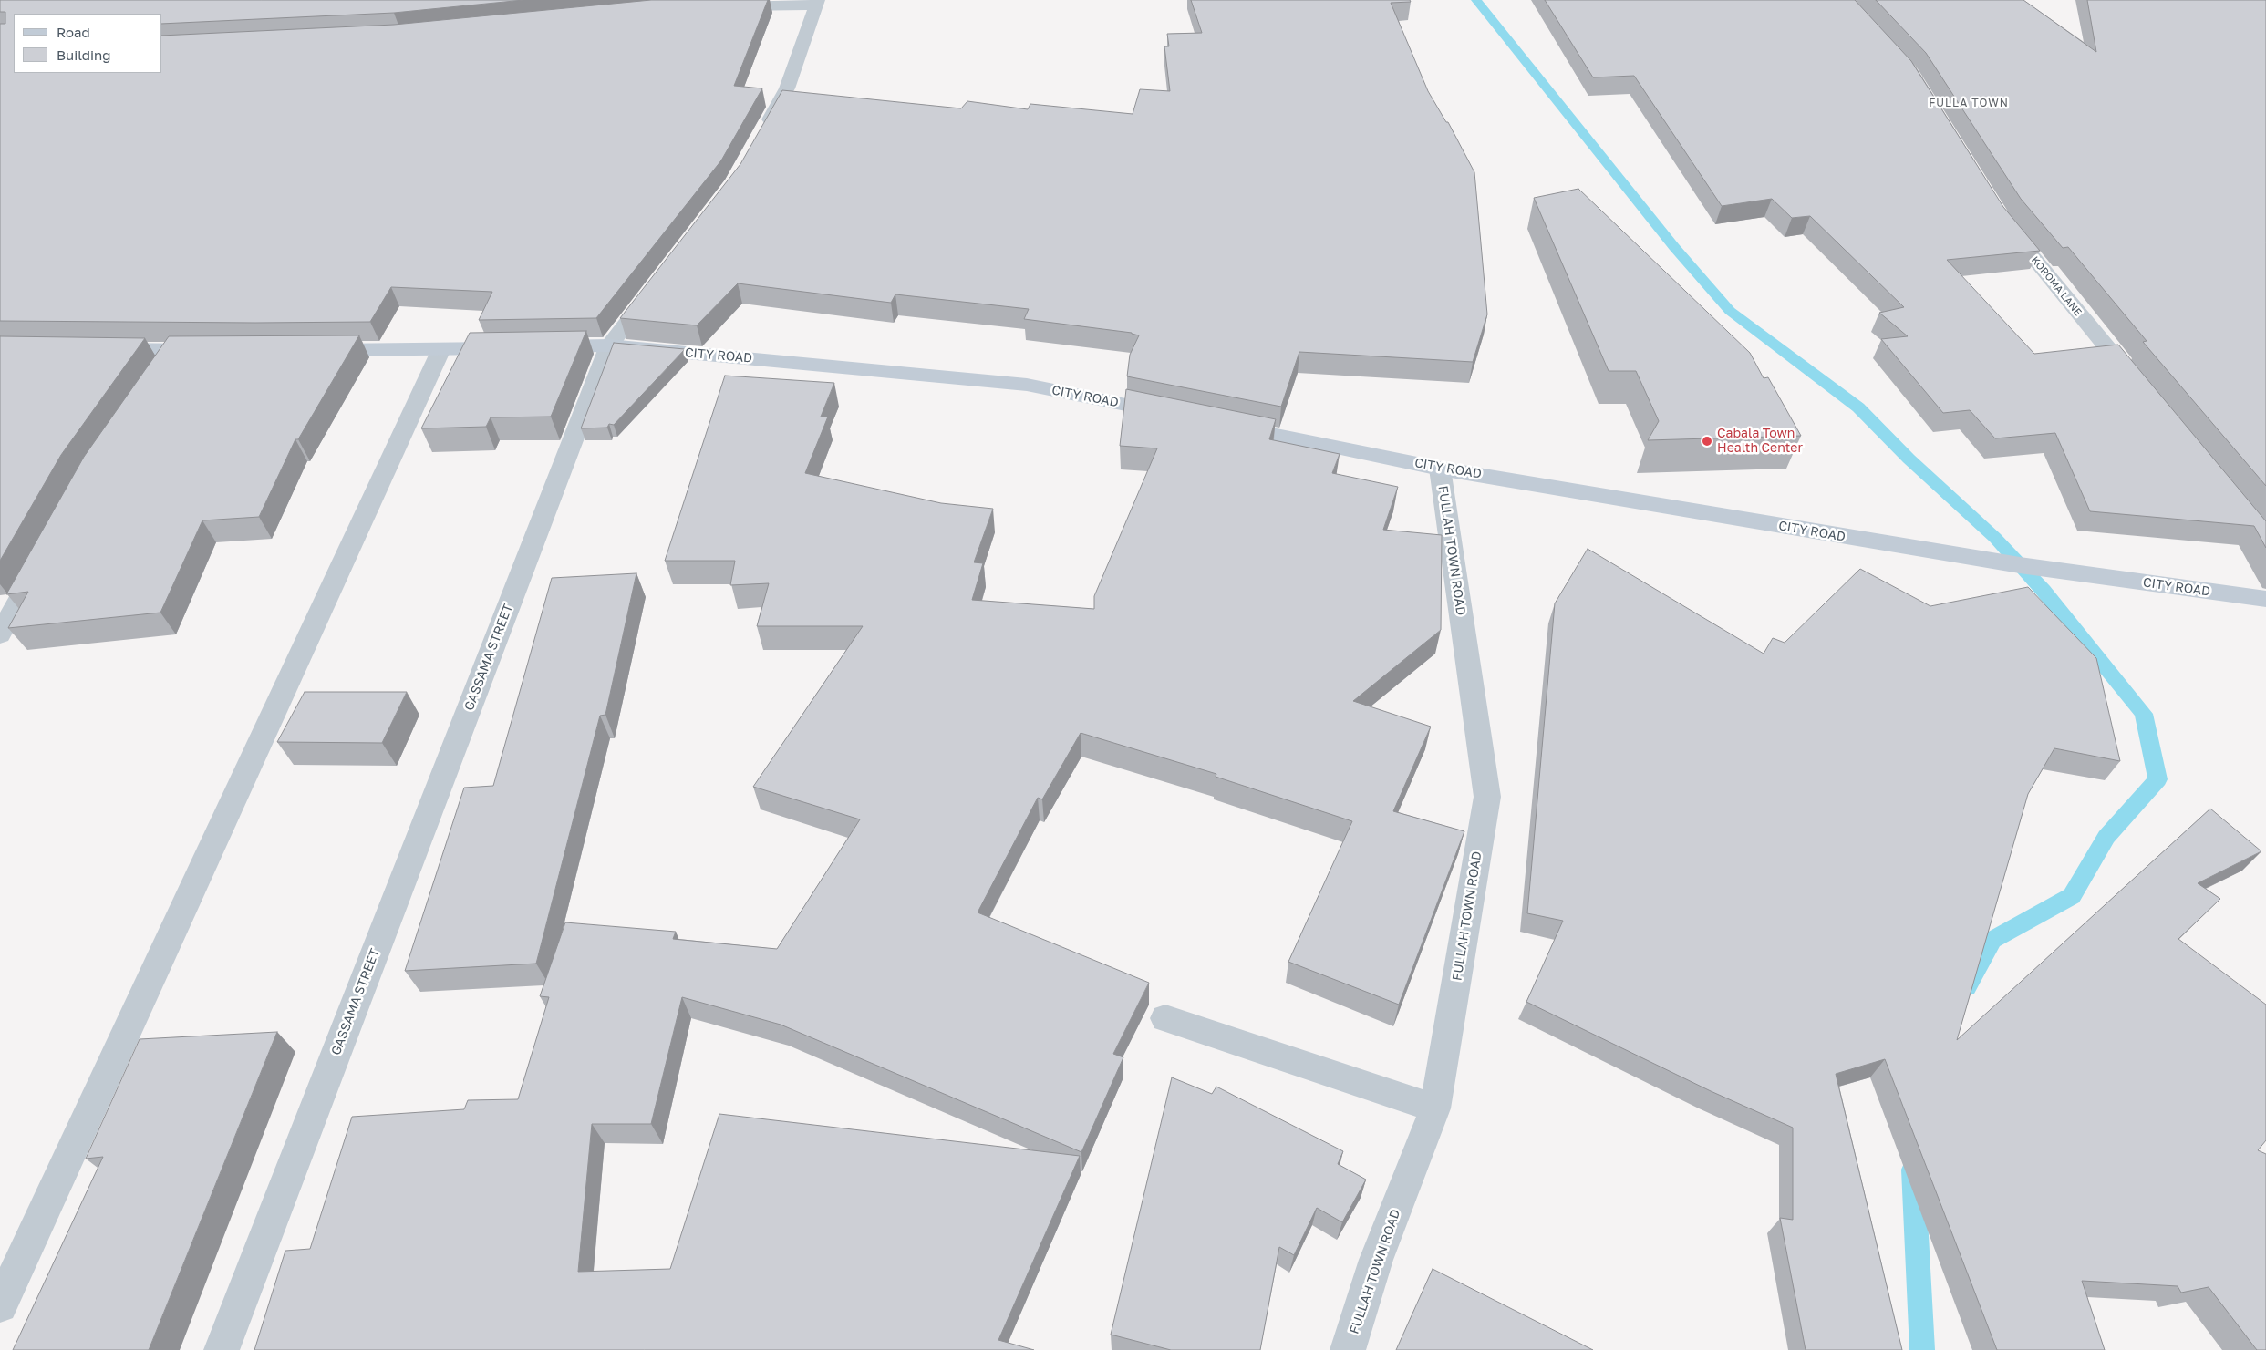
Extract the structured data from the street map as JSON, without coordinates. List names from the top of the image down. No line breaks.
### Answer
{"streets":{"main road":["CITY ROAD"],"street":["KOROMA LANE","FULLAH TOWN ROAD","GASSAMA STREET"]},"crossings":[["CITY ROAD","FULLAH TOWN ROAD"],["CITY ROAD","GASSAMA STREET"]],"districts":["FULLA TOWN"],"places":["Cabala Town Health Center"],"legend":["Road","Building"]}
